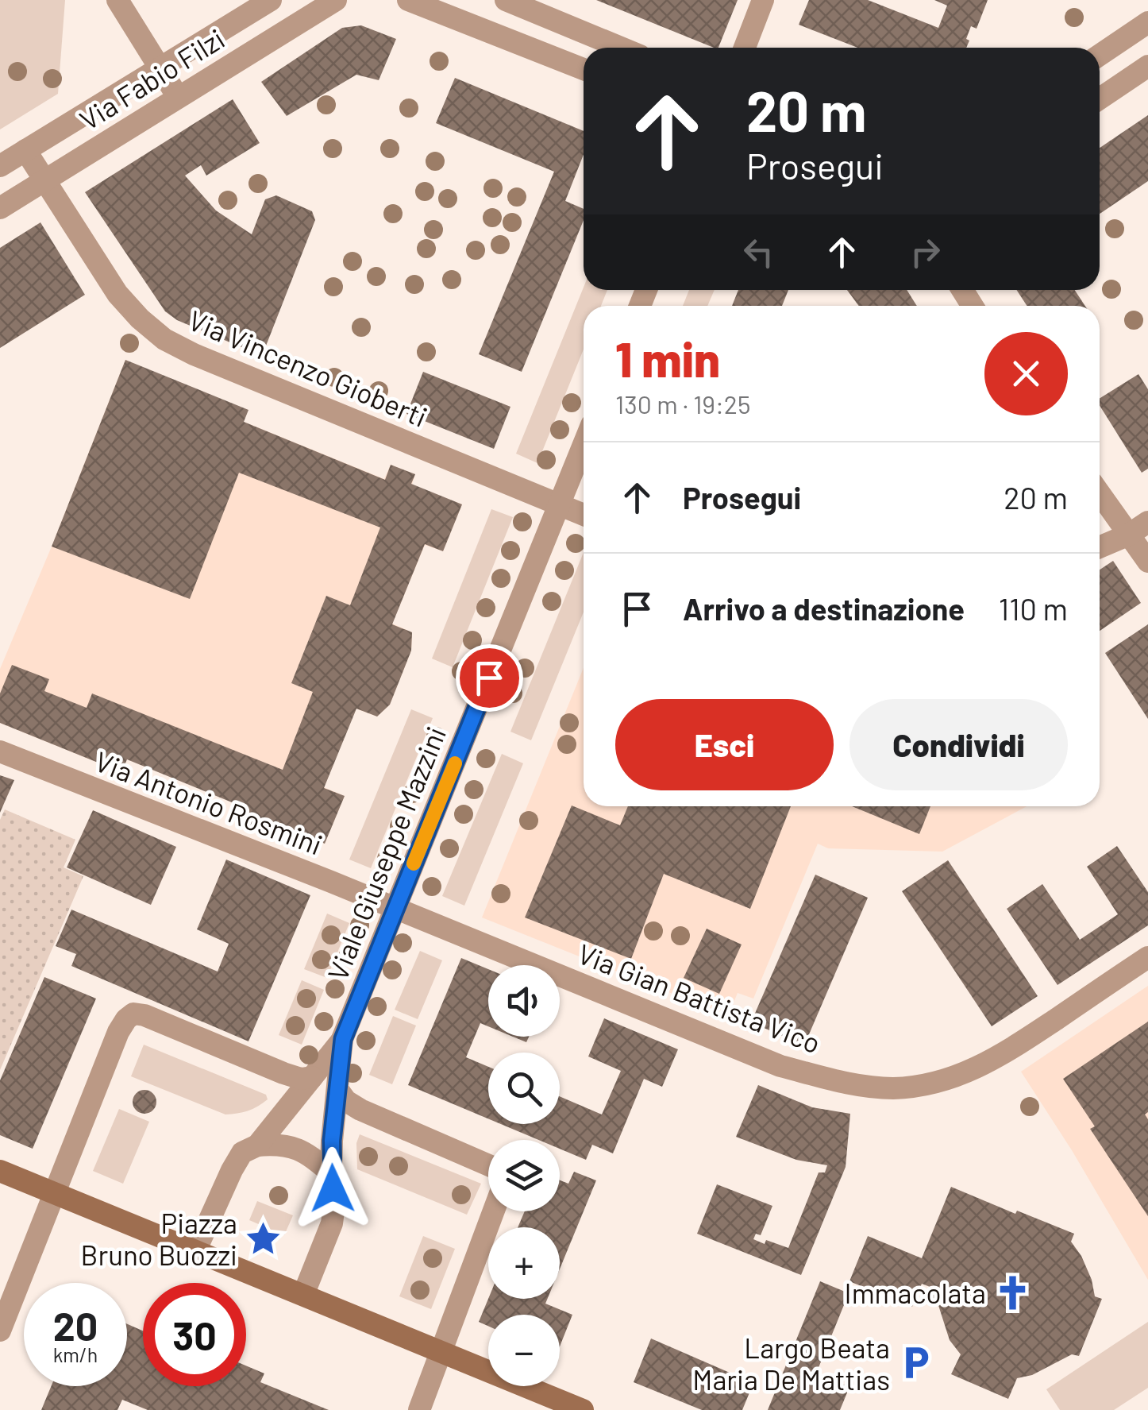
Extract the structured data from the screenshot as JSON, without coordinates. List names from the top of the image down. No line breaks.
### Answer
{"streets":{"street":["Via Fabio Filzi","Via Vincenzo Gioberti","Via Antonio Rosmini","Viale Giuseppe Mazzini","Via Gian Battista Vico"]},"crossings":[["Via Fabio Filzi","Via Vincenzo Gioberti"],["Via Vincenzo Gioberti","Viale Giuseppe Mazzini"],["Via Antonio Rosmini","Viale Giuseppe Mazzini"],["Via Antonio Rosmini","Via Gian Battista Vico"],["Viale Giuseppe Mazzini","Via Gian Battista Vico"]],"places":{"place":["Piazza Bruno Buozzi"],"church":["Immacolata"],"parking":["Largo Beata Maria De Mattias"]},"page":{"turn":["20 m","Prosegui"],"heading":["1 min","130 m · 19:25"],"list":[{"name":"Prosegui","value":"20 m"},{"name":"Arrivo a destinazione","value":"110 m"}],"buttons":["Esci","Condividi"],"map_buttons":["+","−"],"speed":"20 km/h","limit":"30"}}
